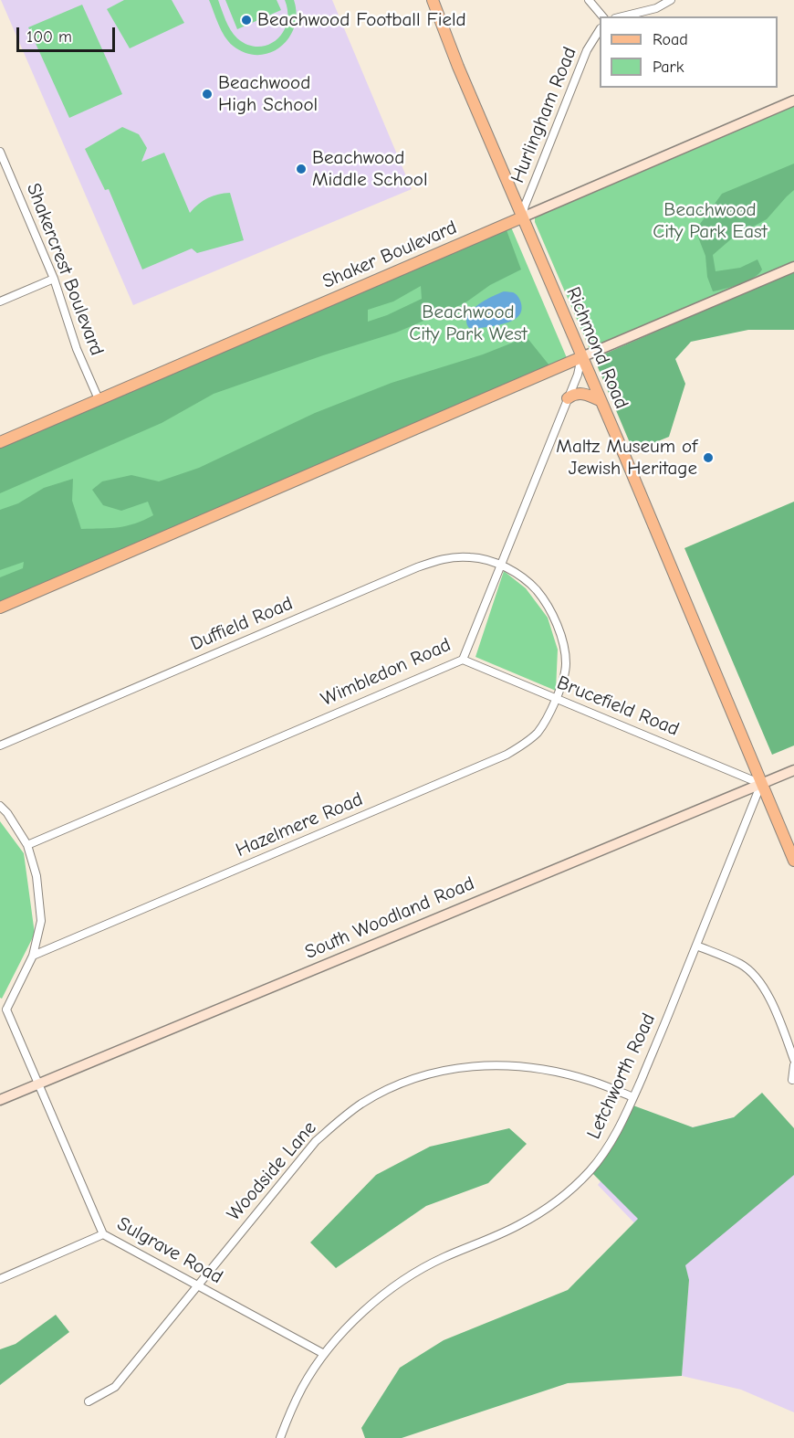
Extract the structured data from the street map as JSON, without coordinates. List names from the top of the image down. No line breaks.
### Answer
{"streets":{"main road":["Shaker Boulevard","Richmond Road"],"street":["Hurlingham Road","Shakercrest Boulevard","Duffield Road","Wimbledon Road","Brucefield Road","Hazelmere Road","South Woodland Road","Letchworth Road","Woodside Lane","Sulgrave Road"]},"crossings":[["Hurlingham Road","Shaker Boulevard"],["Hurlingham Road","Richmond Road"],["Shaker Boulevard","Shakercrest Boulevard"],["Shaker Boulevard","Richmond Road"],["Richmond Road","Wimbledon Road"],["Richmond Road","Brucefield Road"],["Richmond Road","South Woodland Road"],["Richmond Road","Letchworth Road"],["Duffield Road","Wimbledon Road"],["Duffield Road","Brucefield Road"],["Duffield Road","Hazelmere Road"],["Wimbledon Road","Brucefield Road"],["Brucefield Road","Hazelmere Road"],["Brucefield Road","South Woodland Road"],["Brucefield Road","Letchworth Road"],["South Woodland Road","Letchworth Road"],["South Woodland Road","Sulgrave Road"],["Letchworth Road","Woodside Lane"],["Letchworth Road","Sulgrave Road"],["Woodside Lane","Sulgrave Road"]],"parks":["Beachwood City Park East","Beachwood City Park West"],"places":["Beachwood Football Field","Beachwood High School","Beachwood Middle School","Maltz Museum of Jewish Heritage"],"legend":["Road","Park"],"scale_bar":"100 m"}
